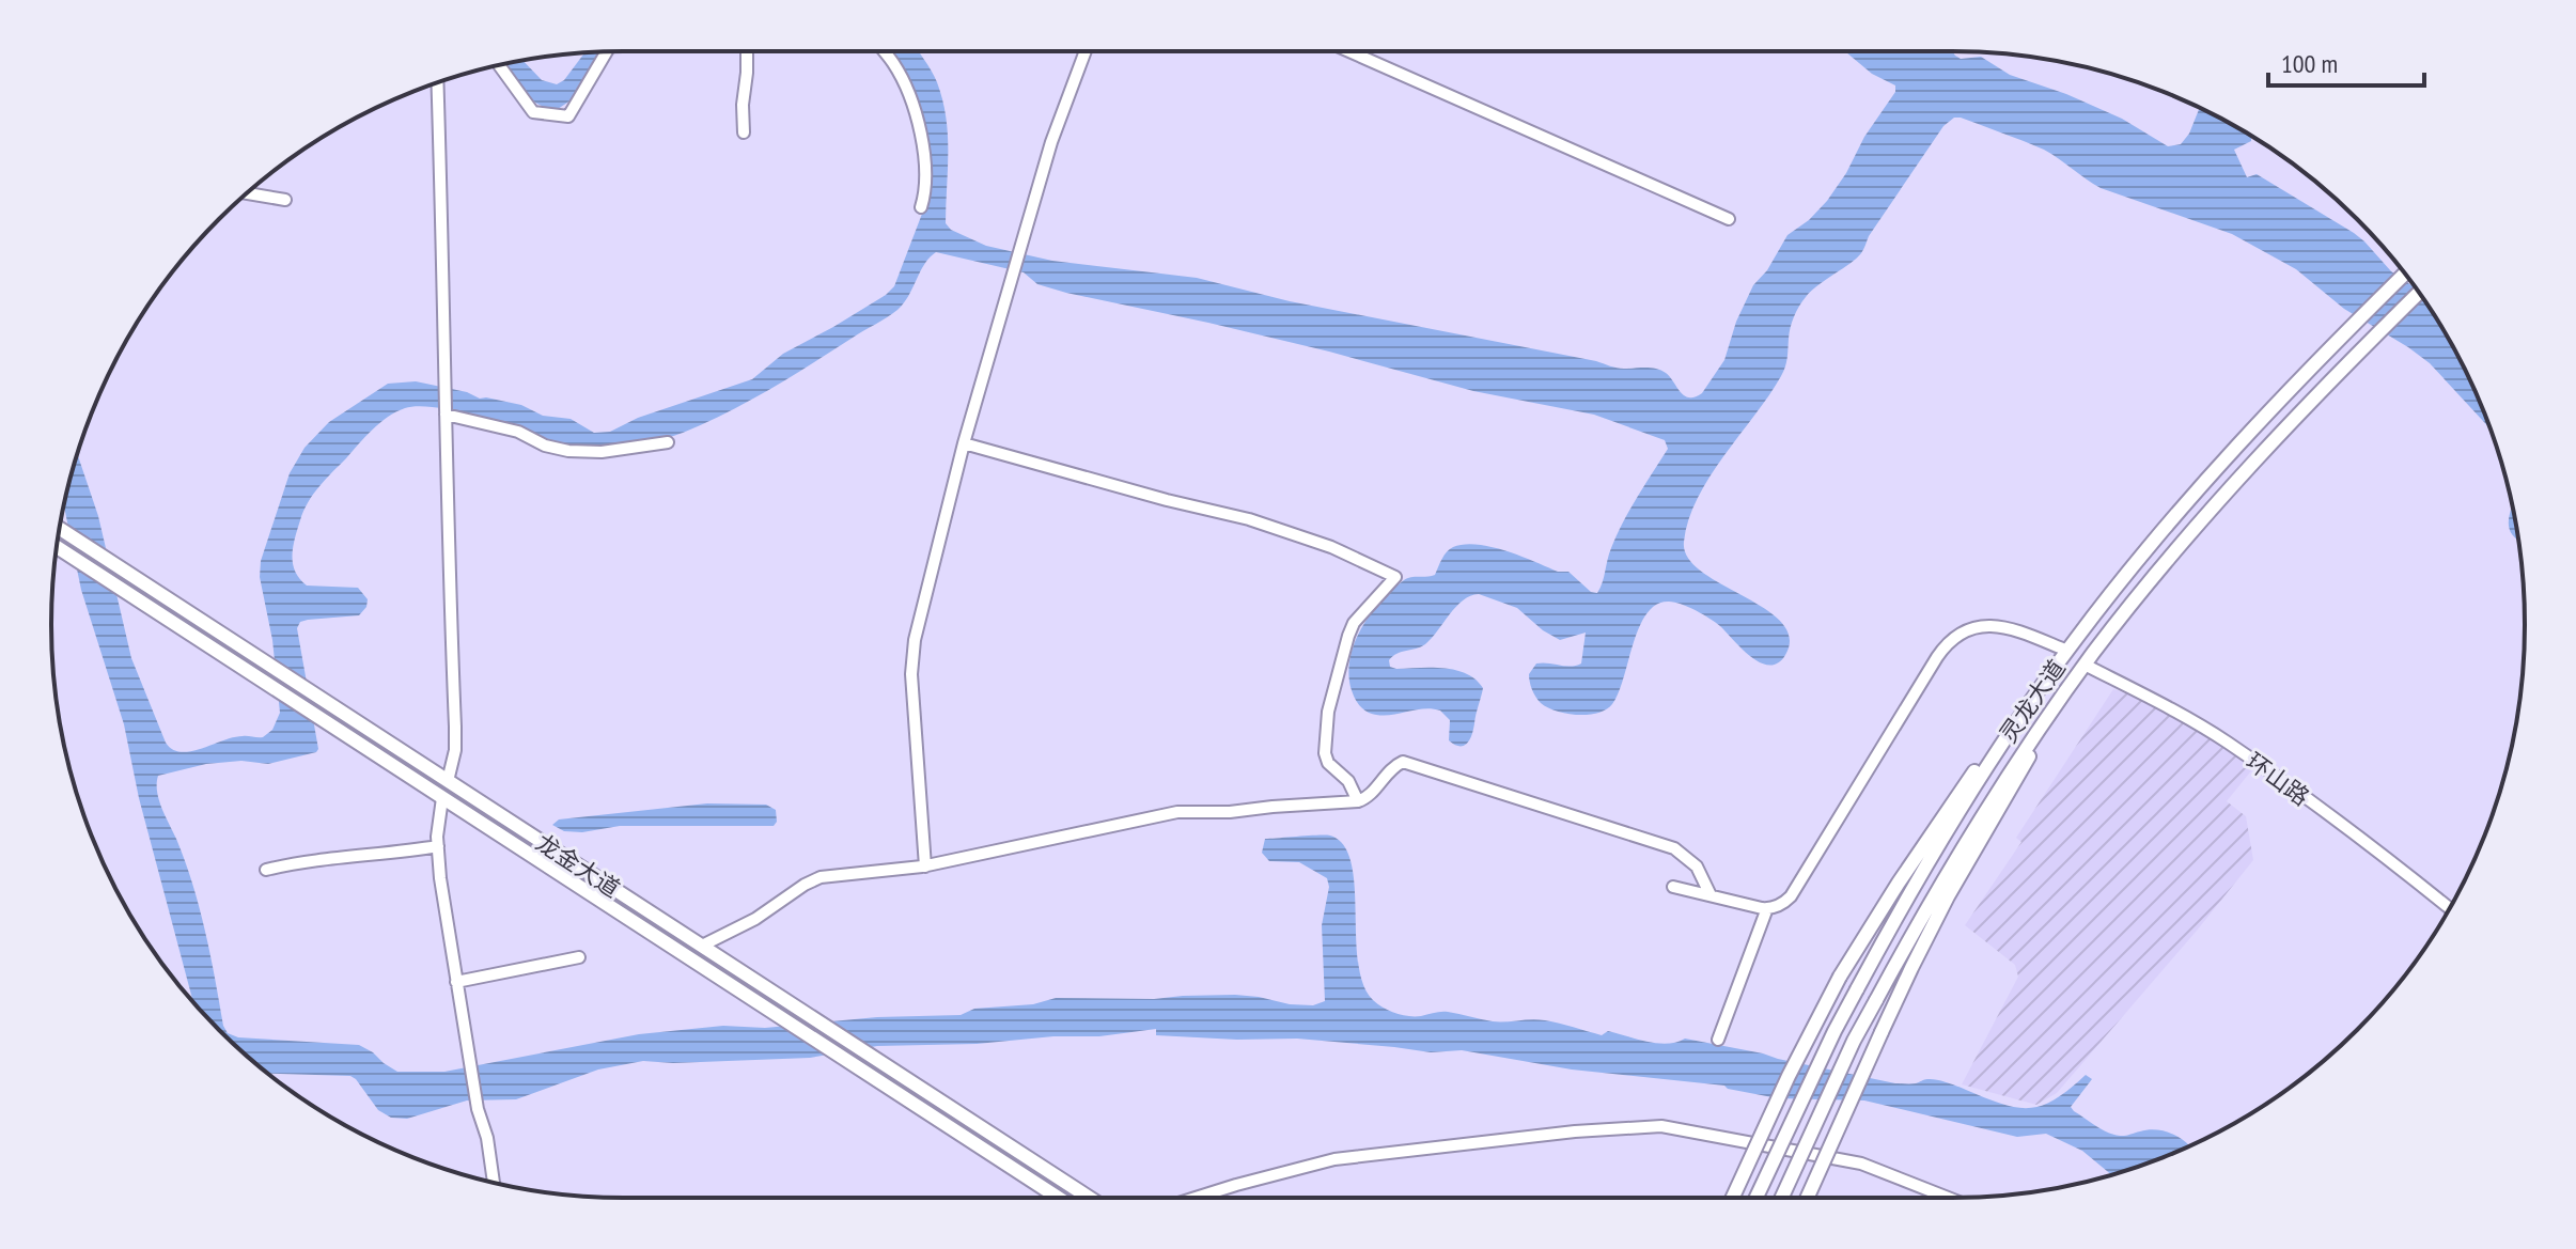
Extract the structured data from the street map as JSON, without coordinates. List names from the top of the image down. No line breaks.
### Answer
{"streets":{"main road":["灵龙大道","龙金大道"],"street":["环山路"]},"crossings":[["灵龙大道","环山路"]],"scale_bar":"100 m"}
